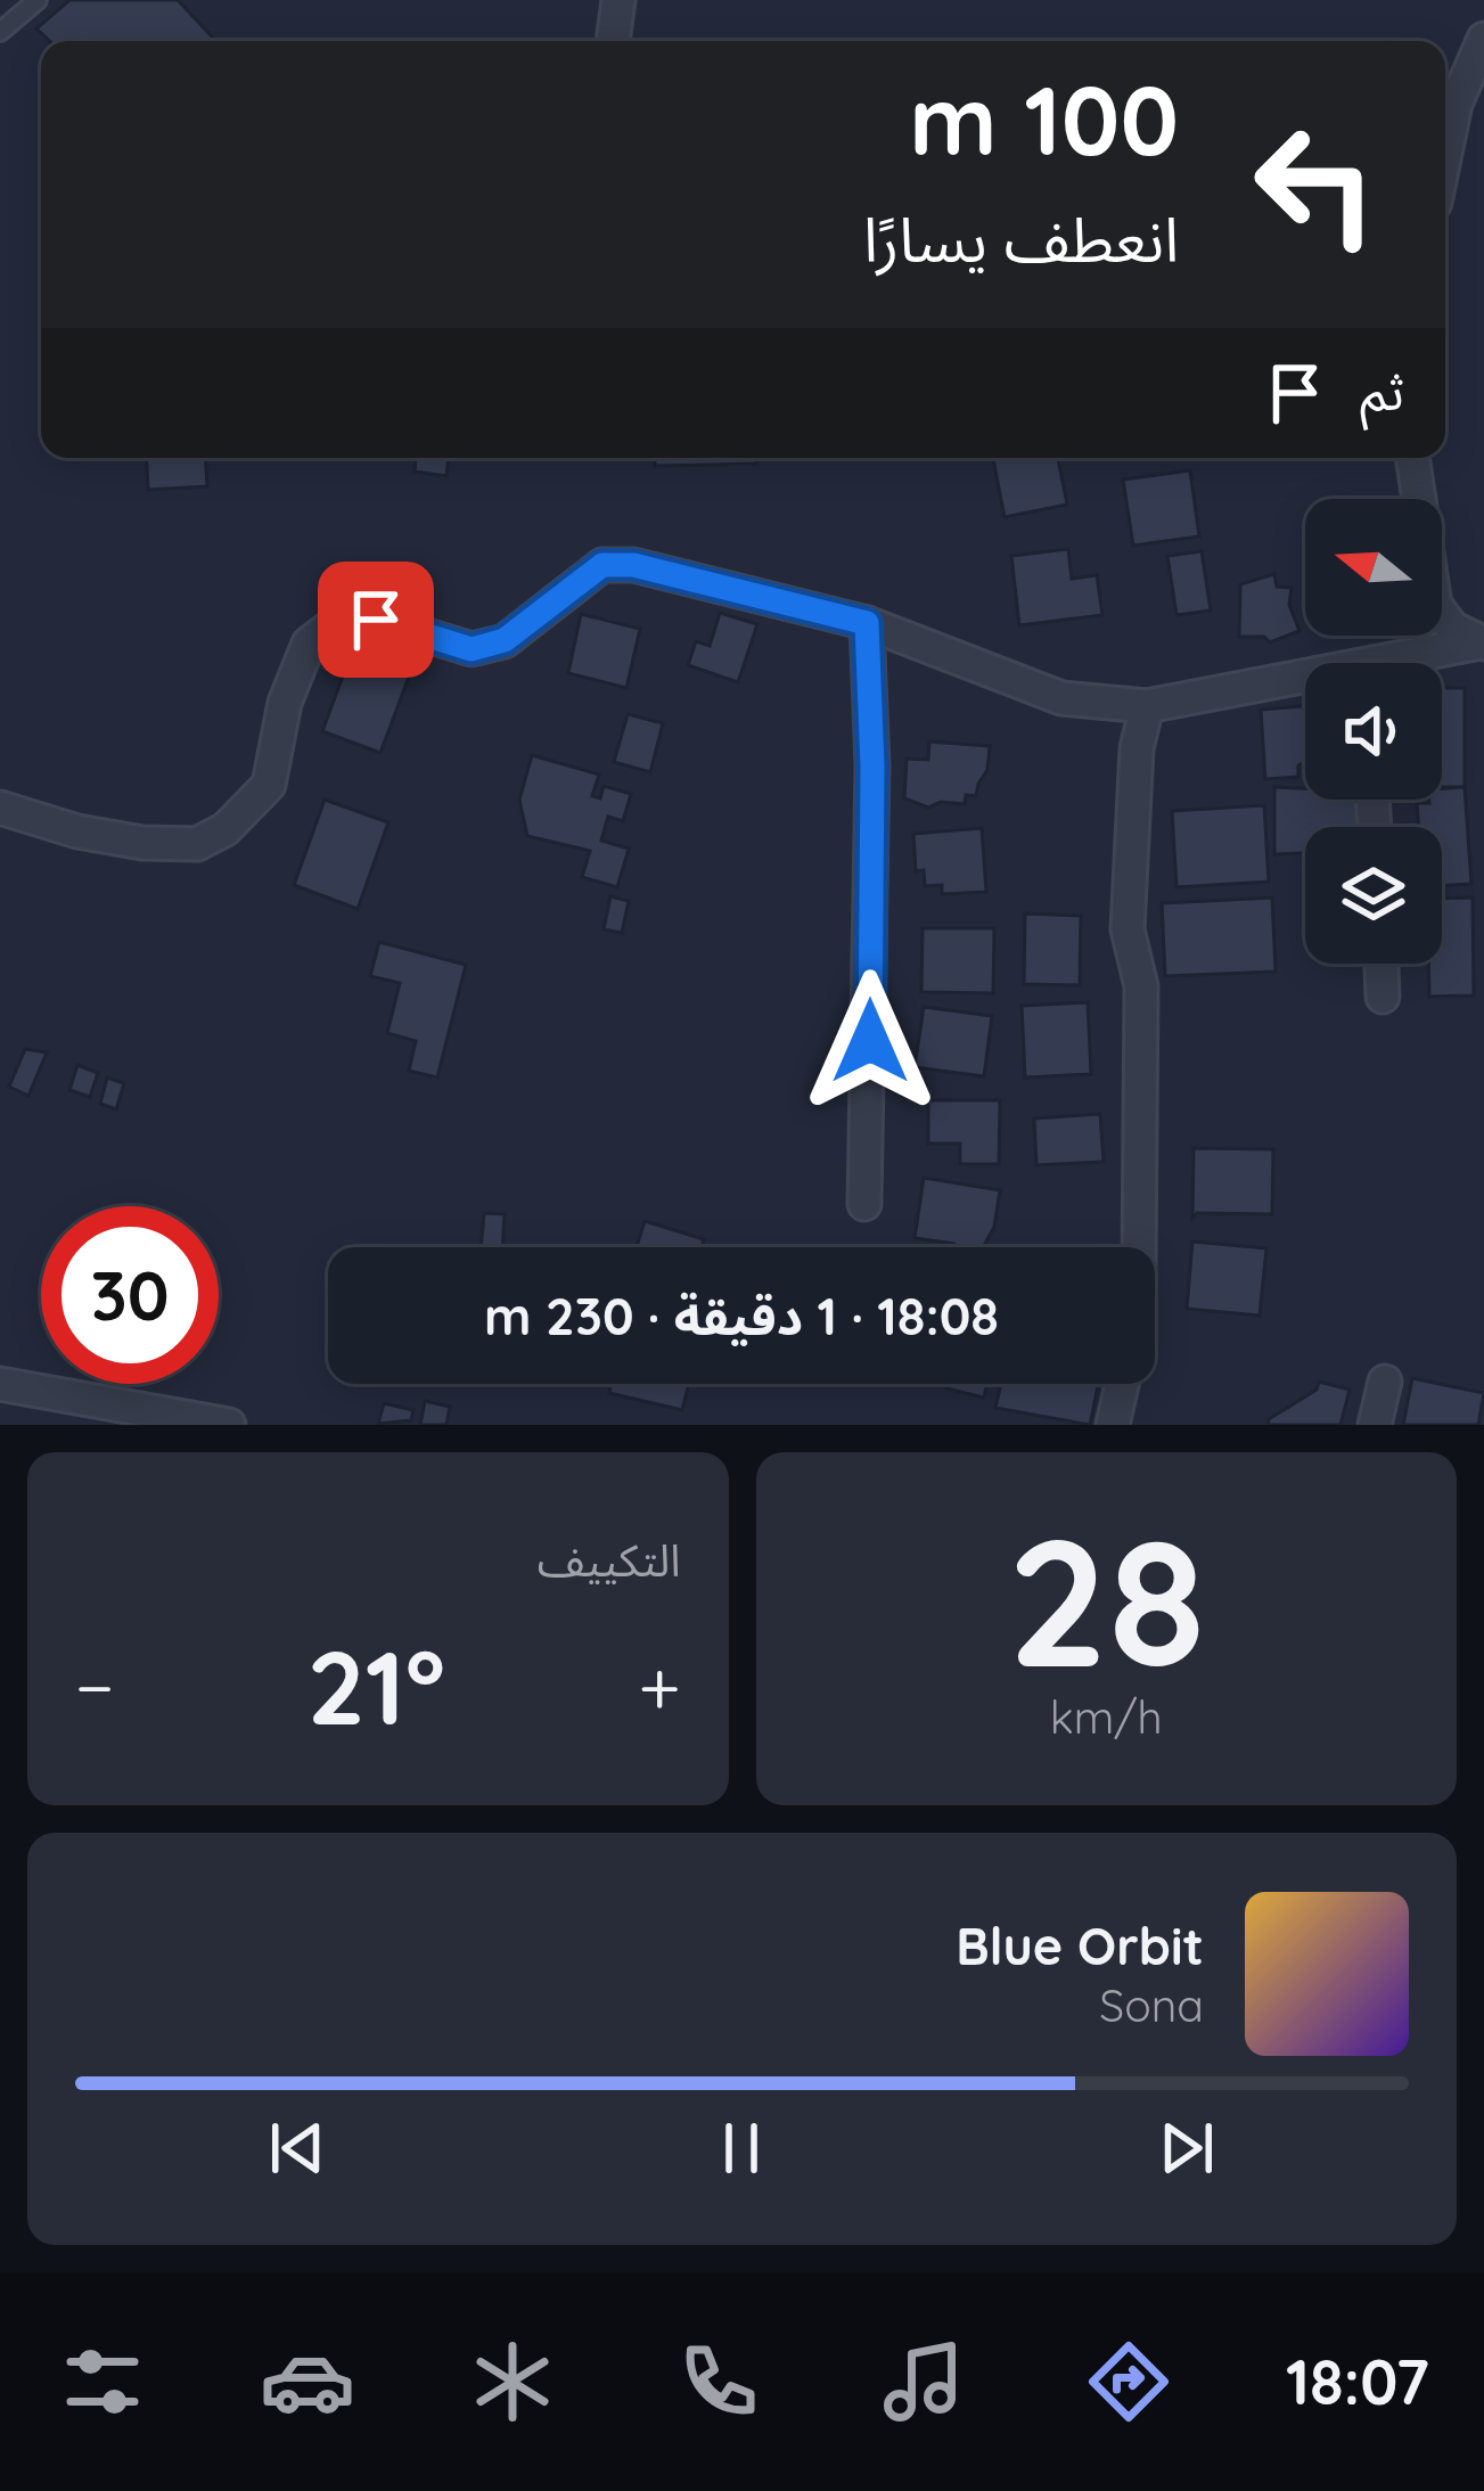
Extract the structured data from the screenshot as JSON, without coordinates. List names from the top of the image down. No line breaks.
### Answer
{"north":"left","page":{"turn":["100 m","انعطف يسارًا"],"then":"ثم","limit":"30","trip":"18:08 · 1 دقيقة · 230 m","tile":[["28","km/h"],"التكييف"],"heat":["−","21°","+"],"song":["Blue Orbit","Sona"],"tabs":"18:07"}}
